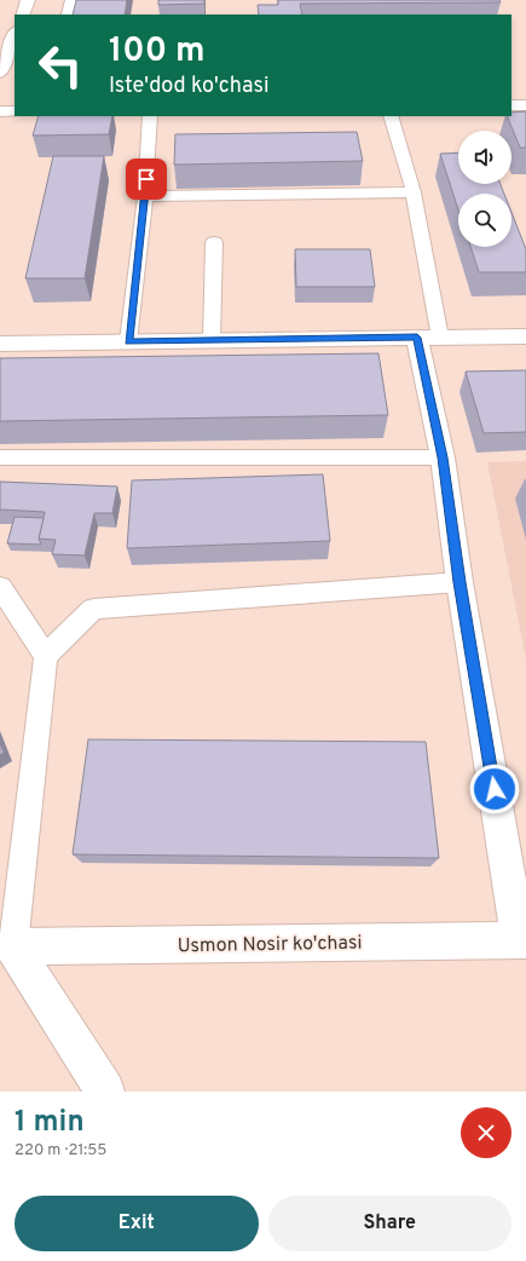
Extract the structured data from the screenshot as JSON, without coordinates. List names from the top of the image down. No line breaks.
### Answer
{"streets":{"street":["Usmon Nosir ko'chasi"]},"page":{"turn":["100 m","Iste'dod ko'chasi"],"heading":["1 min","220 m · 21:55"],"buttons":["Exit","Share"]}}
